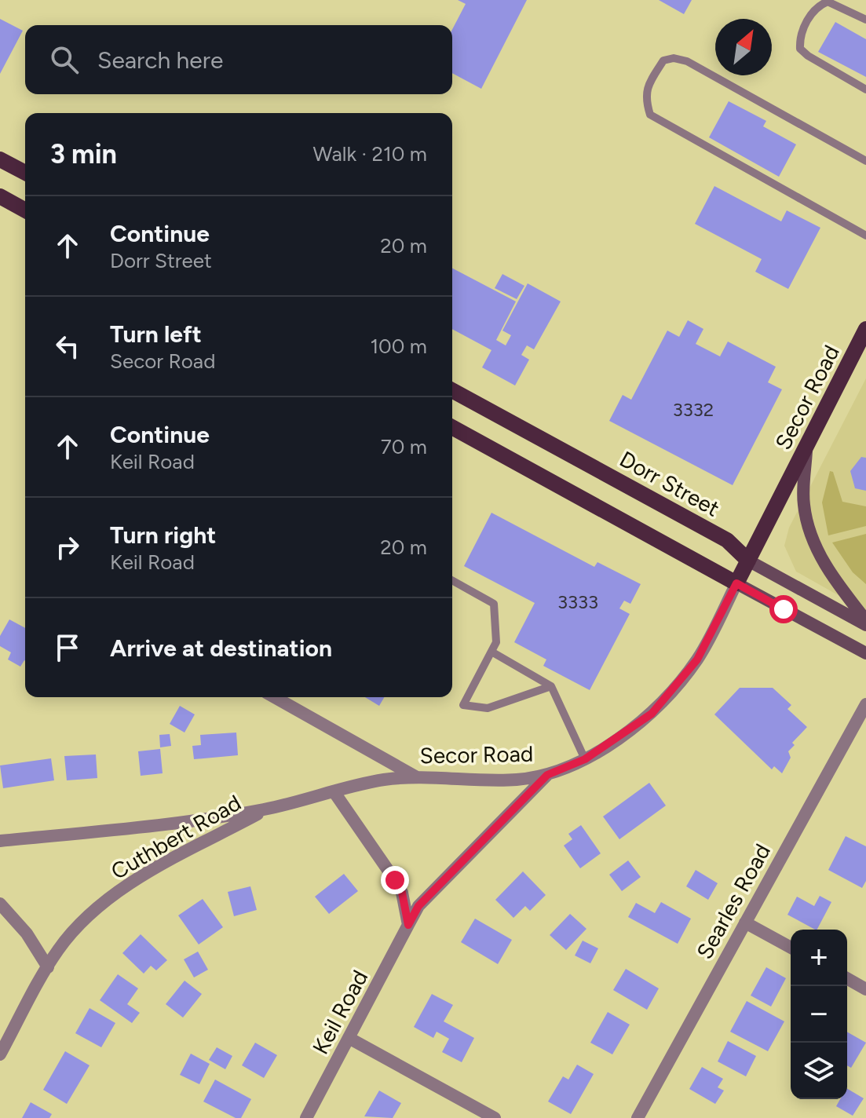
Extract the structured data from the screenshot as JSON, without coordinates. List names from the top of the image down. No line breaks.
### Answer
{"streets":{"main road":["Secor Road","Dorr Street"],"street":["Cuthbert Road","Searles Road","Keil Road"]},"crossings":[["Secor Road","Dorr Street"],["Secor Road","Cuthbert Road"],["Secor Road","Keil Road"]],"house_numbers":["3332","3333"],"north":"top right","page":{"search":"Search here","heading":["3 min","Walk · 210 m"],"list":[["Continue","Dorr Street","20 m"],["Turn left","Secor Road","100 m"],["Continue","Keil Road","70 m"],["Turn right","Keil Road","20 m"],"Arrive at destination"],"map_buttons":["+","−"]}}
